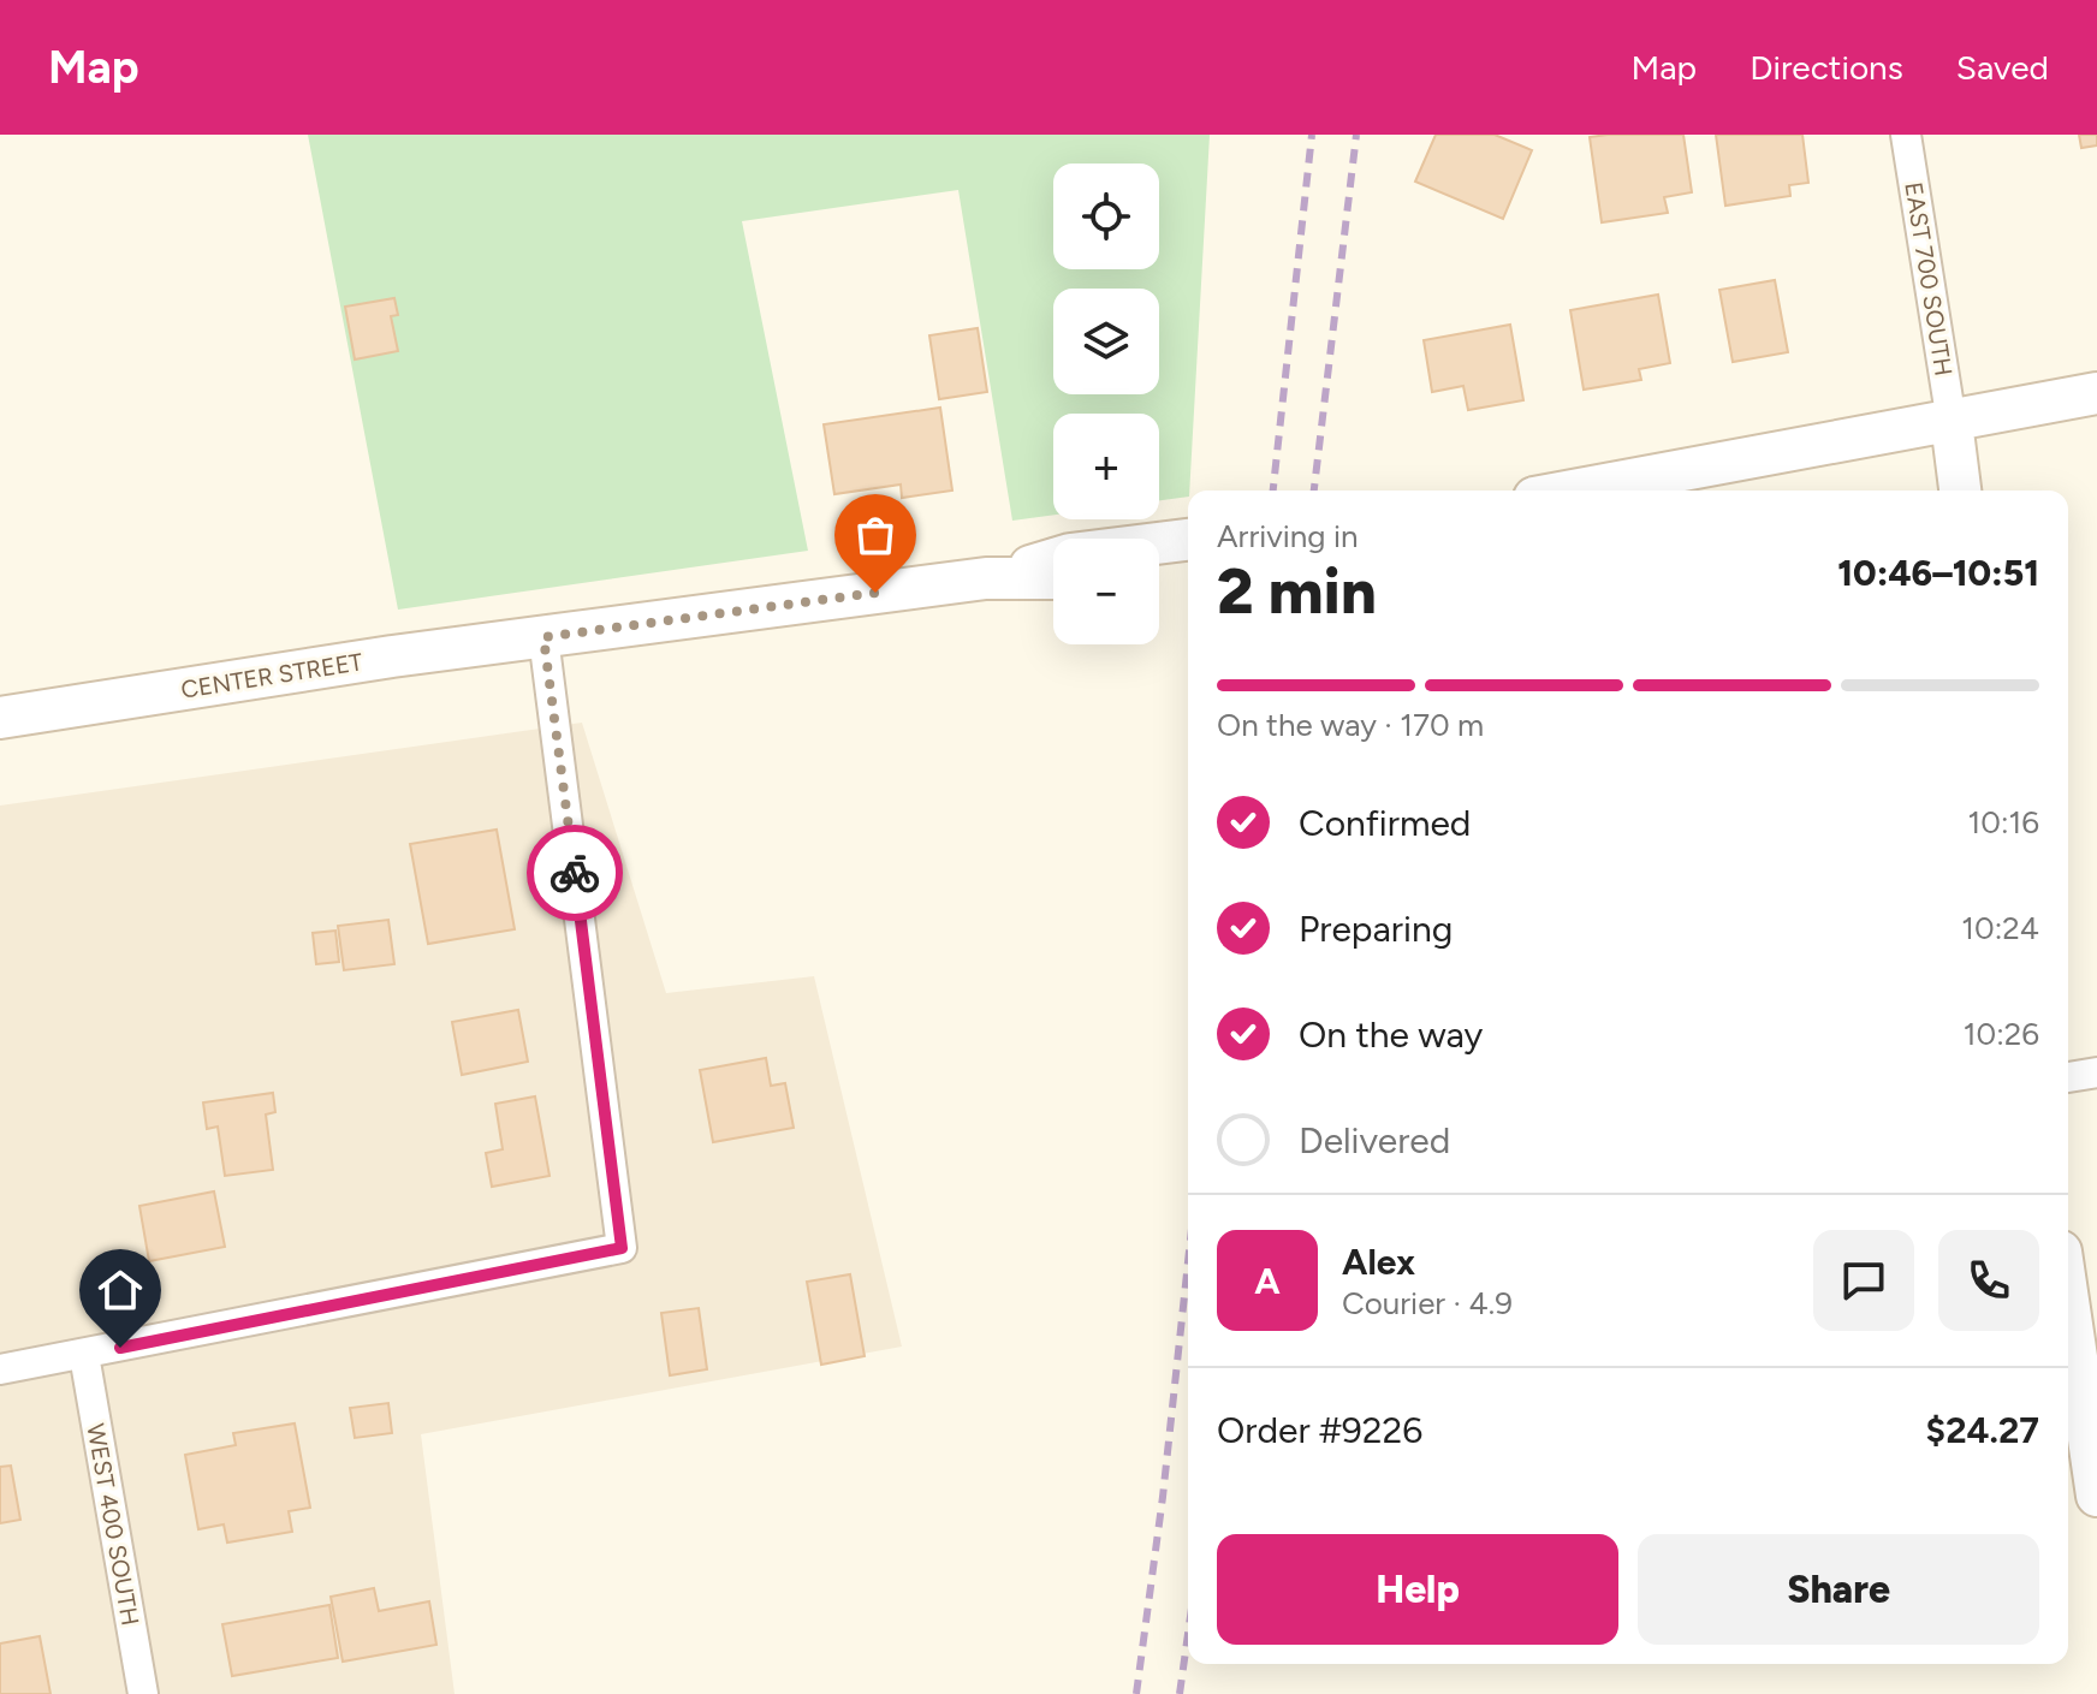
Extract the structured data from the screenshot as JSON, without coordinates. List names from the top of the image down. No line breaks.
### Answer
{"streets":{"street":["EAST 700 SOUTH","CENTER STREET","WEST 400 SOUTH"]},"page":{"header":"Map","nav":["Map","Directions","Saved"],"map_buttons":["+","−"],"heading":["2 min","Arriving in","10:46–10:51"],"panel":["Alex","Courier · 4.9","Order #9226","$24.27"],"bar":"On the way · 170 m","list":[["Confirmed","10:16"],["Preparing","10:24"],["On the way","10:26"],"Delivered"],"round":"A","buttons":["Help","Share"]}}
